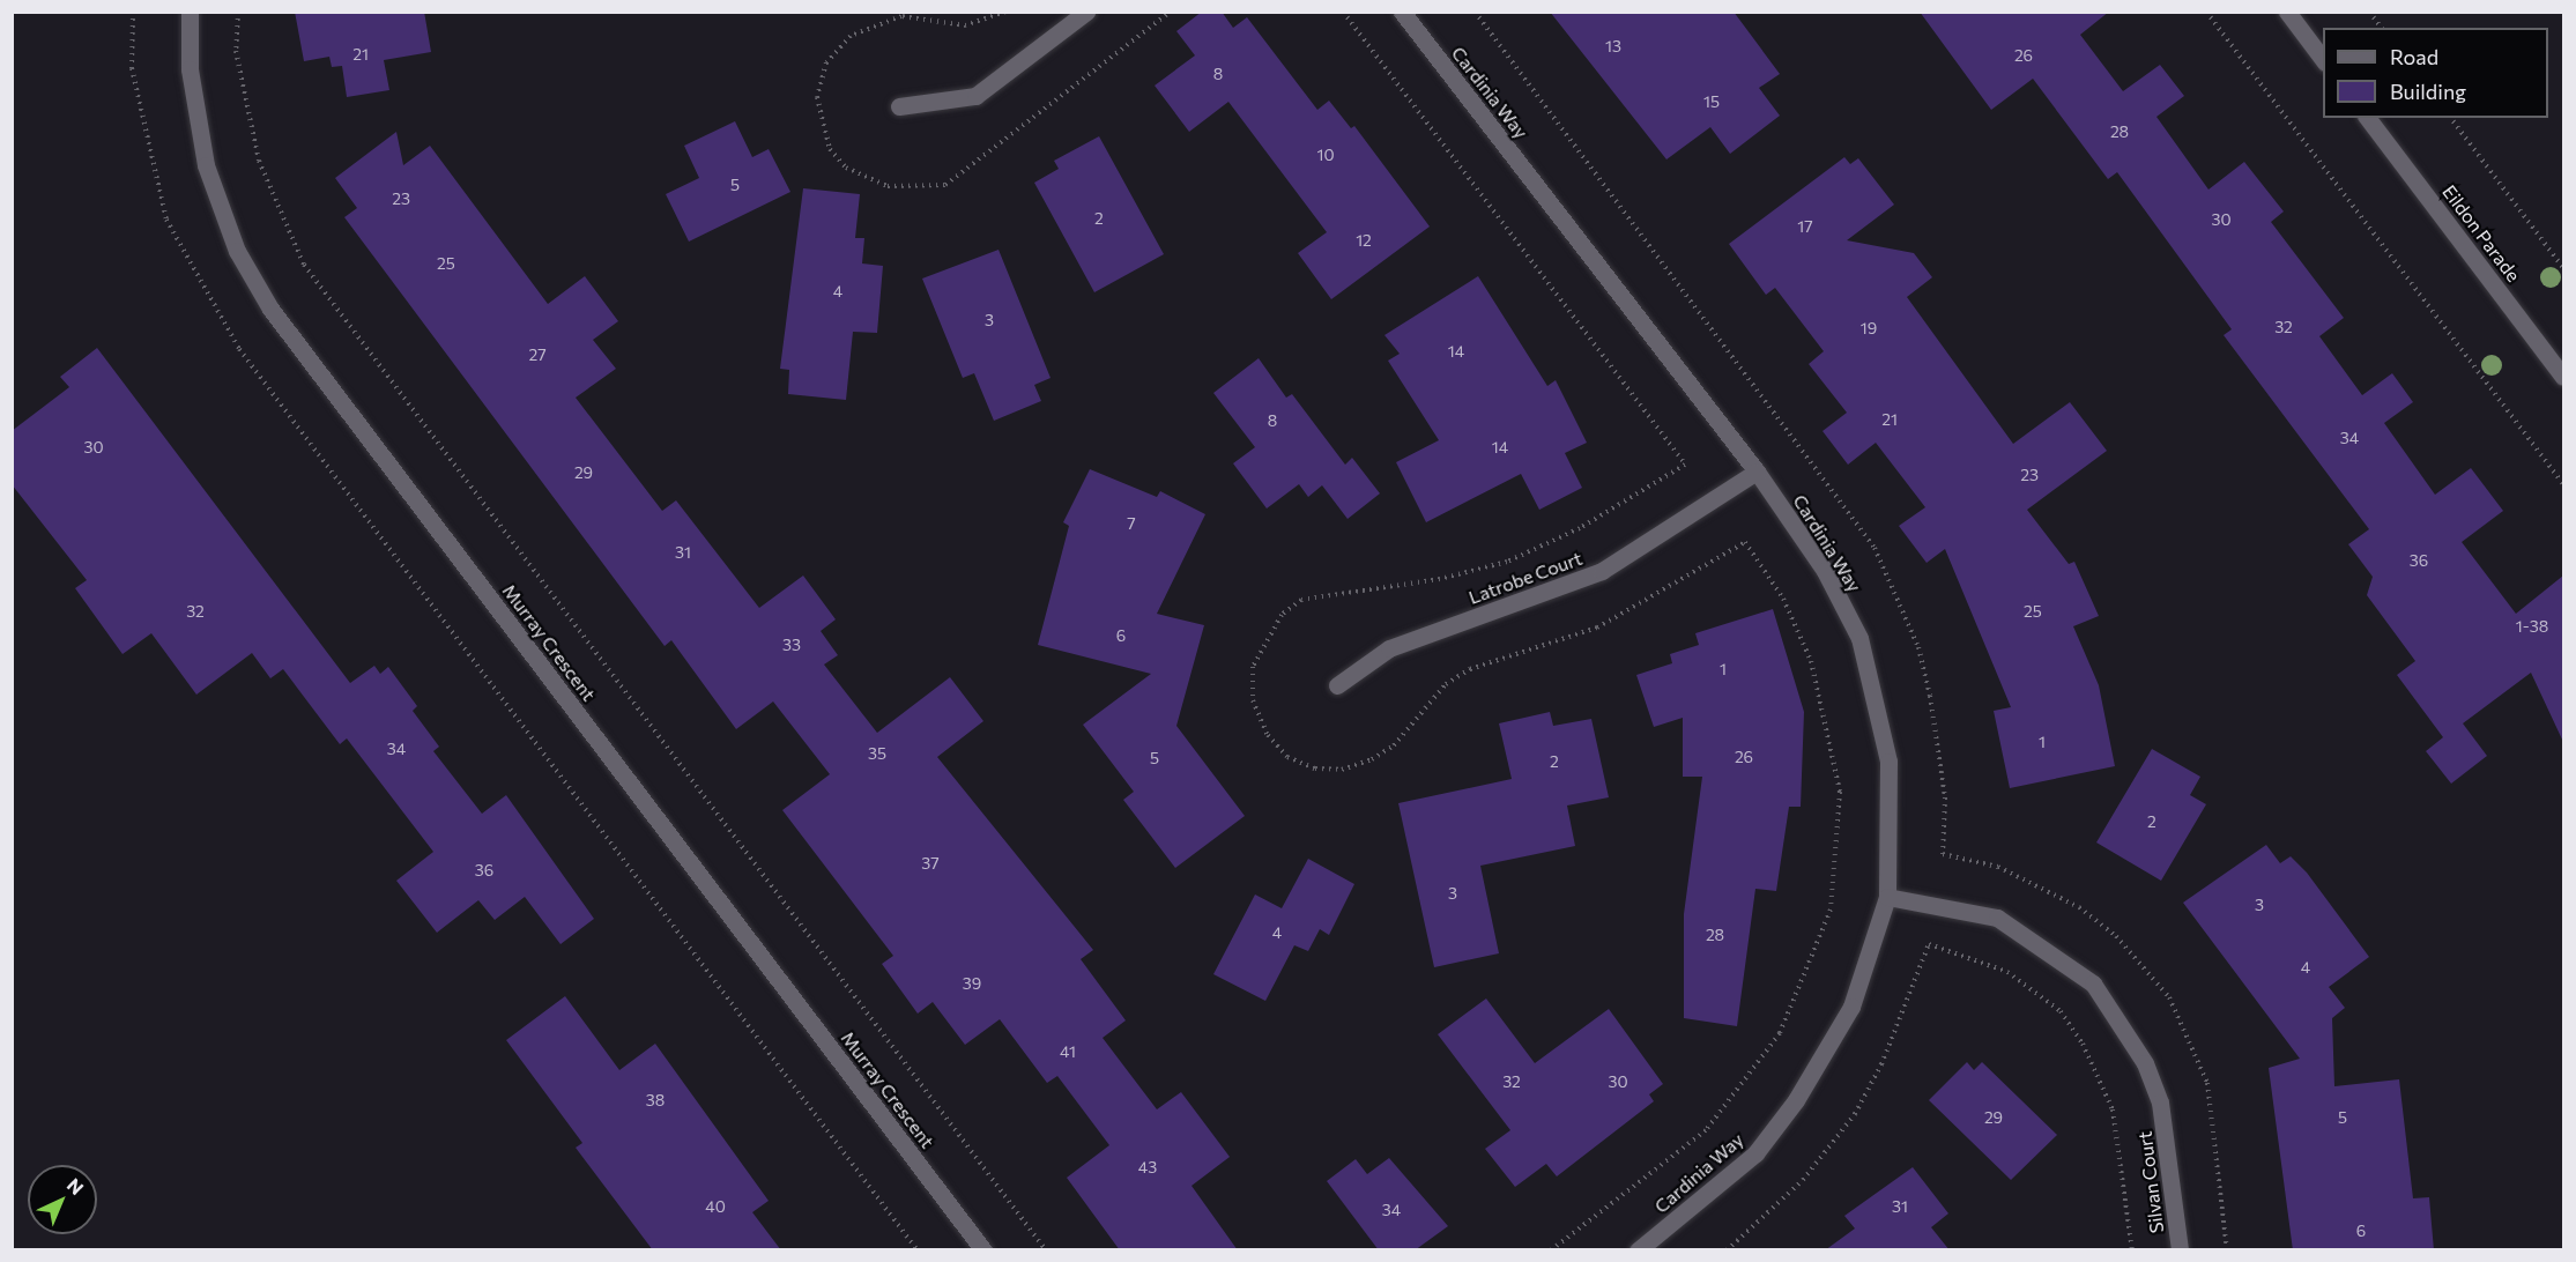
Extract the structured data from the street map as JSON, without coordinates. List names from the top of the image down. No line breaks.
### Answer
{"streets":{"street":["Cardinia Way","Eildon Parade","Latrobe Court","Murray Crescent","Silvan Court"]},"crossings":[["Cardinia Way","Latrobe Court"],["Cardinia Way","Silvan Court"]],"house_numbers":["13","21","26","8","15","28","10","5","23","2","30","17","12","25","4","3","32","19","14","27","21","8","34","30","14","29","23","7","31","36","32","25","1-38","6","33","1","1","34","35","26","5","2","2","37","36","3","3","4","28","4","39","41","32","30","38","29","5","43","40","31","34","6"],"legend":["Road","Building"],"north":"top right"}
